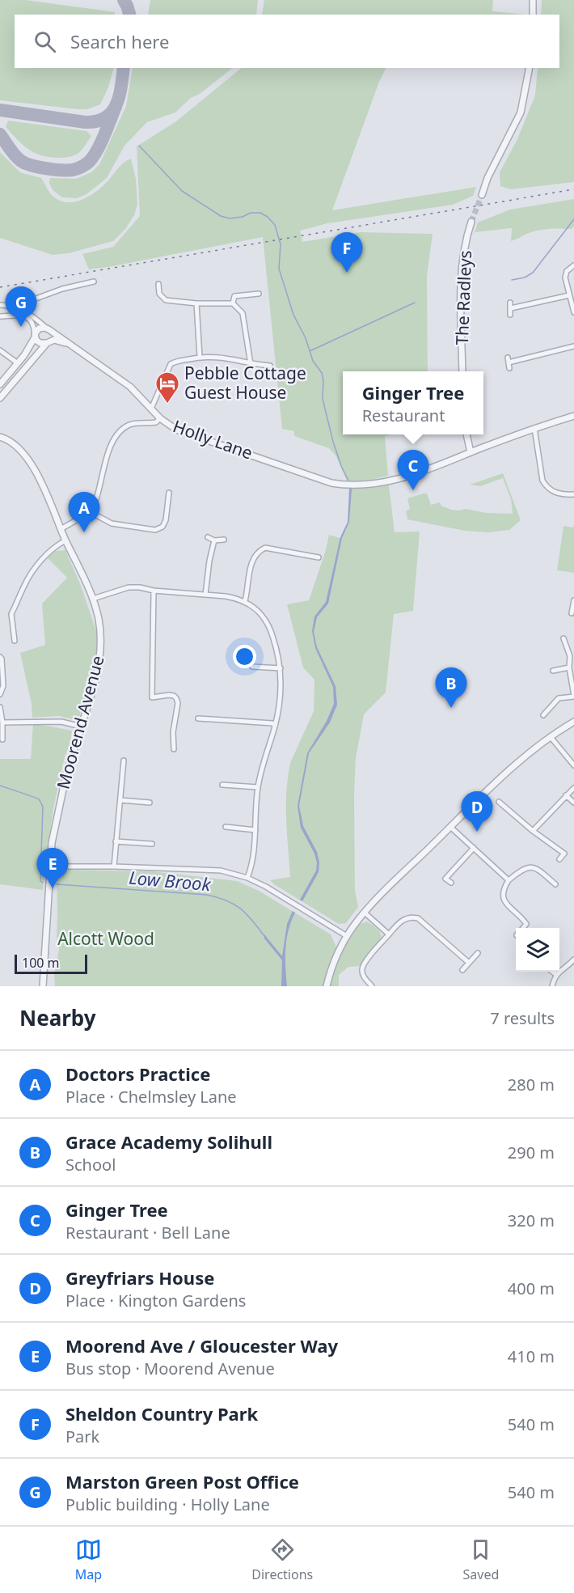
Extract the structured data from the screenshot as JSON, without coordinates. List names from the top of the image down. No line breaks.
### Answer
{"streets":{"street":["The Radleys","Holly Lane","Moorend Avenue"]},"water":["Low Brook"],"parks":["Alcott Wood"],"places":{"hotel":["Pebble Cottage Guest House"]},"scale_bar":"100 m","page":{"search":"Search here","pins":["F","G","C","A","B","D","E"],"popup":["Ginger Tree","Restaurant"],"scale":"100 m","heading":["Nearby","7 results"],"list":[{"mark":"A","name":"Doctors Practice","note":"Place · Chelmsley Lane","value":"280 m"},{"mark":"B","name":"Grace Academy Solihull","note":"School","value":"290 m"},{"mark":"C","name":"Ginger Tree","note":"Restaurant · Bell Lane","value":"320 m"},{"mark":"D","name":"Greyfriars House","note":"Place · Kington Gardens","value":"400 m"},{"mark":"E","name":"Moorend Ave / Gloucester Way","note":"Bus stop · Moorend Avenue","value":"410 m"},{"mark":"F","name":"Sheldon Country Park","note":"Park","value":"540 m"},{"mark":"G","name":"Marston Green Post Office","note":"Public building · Holly Lane","value":"540 m"}],"nav":["Map","Directions","Saved"]}}
